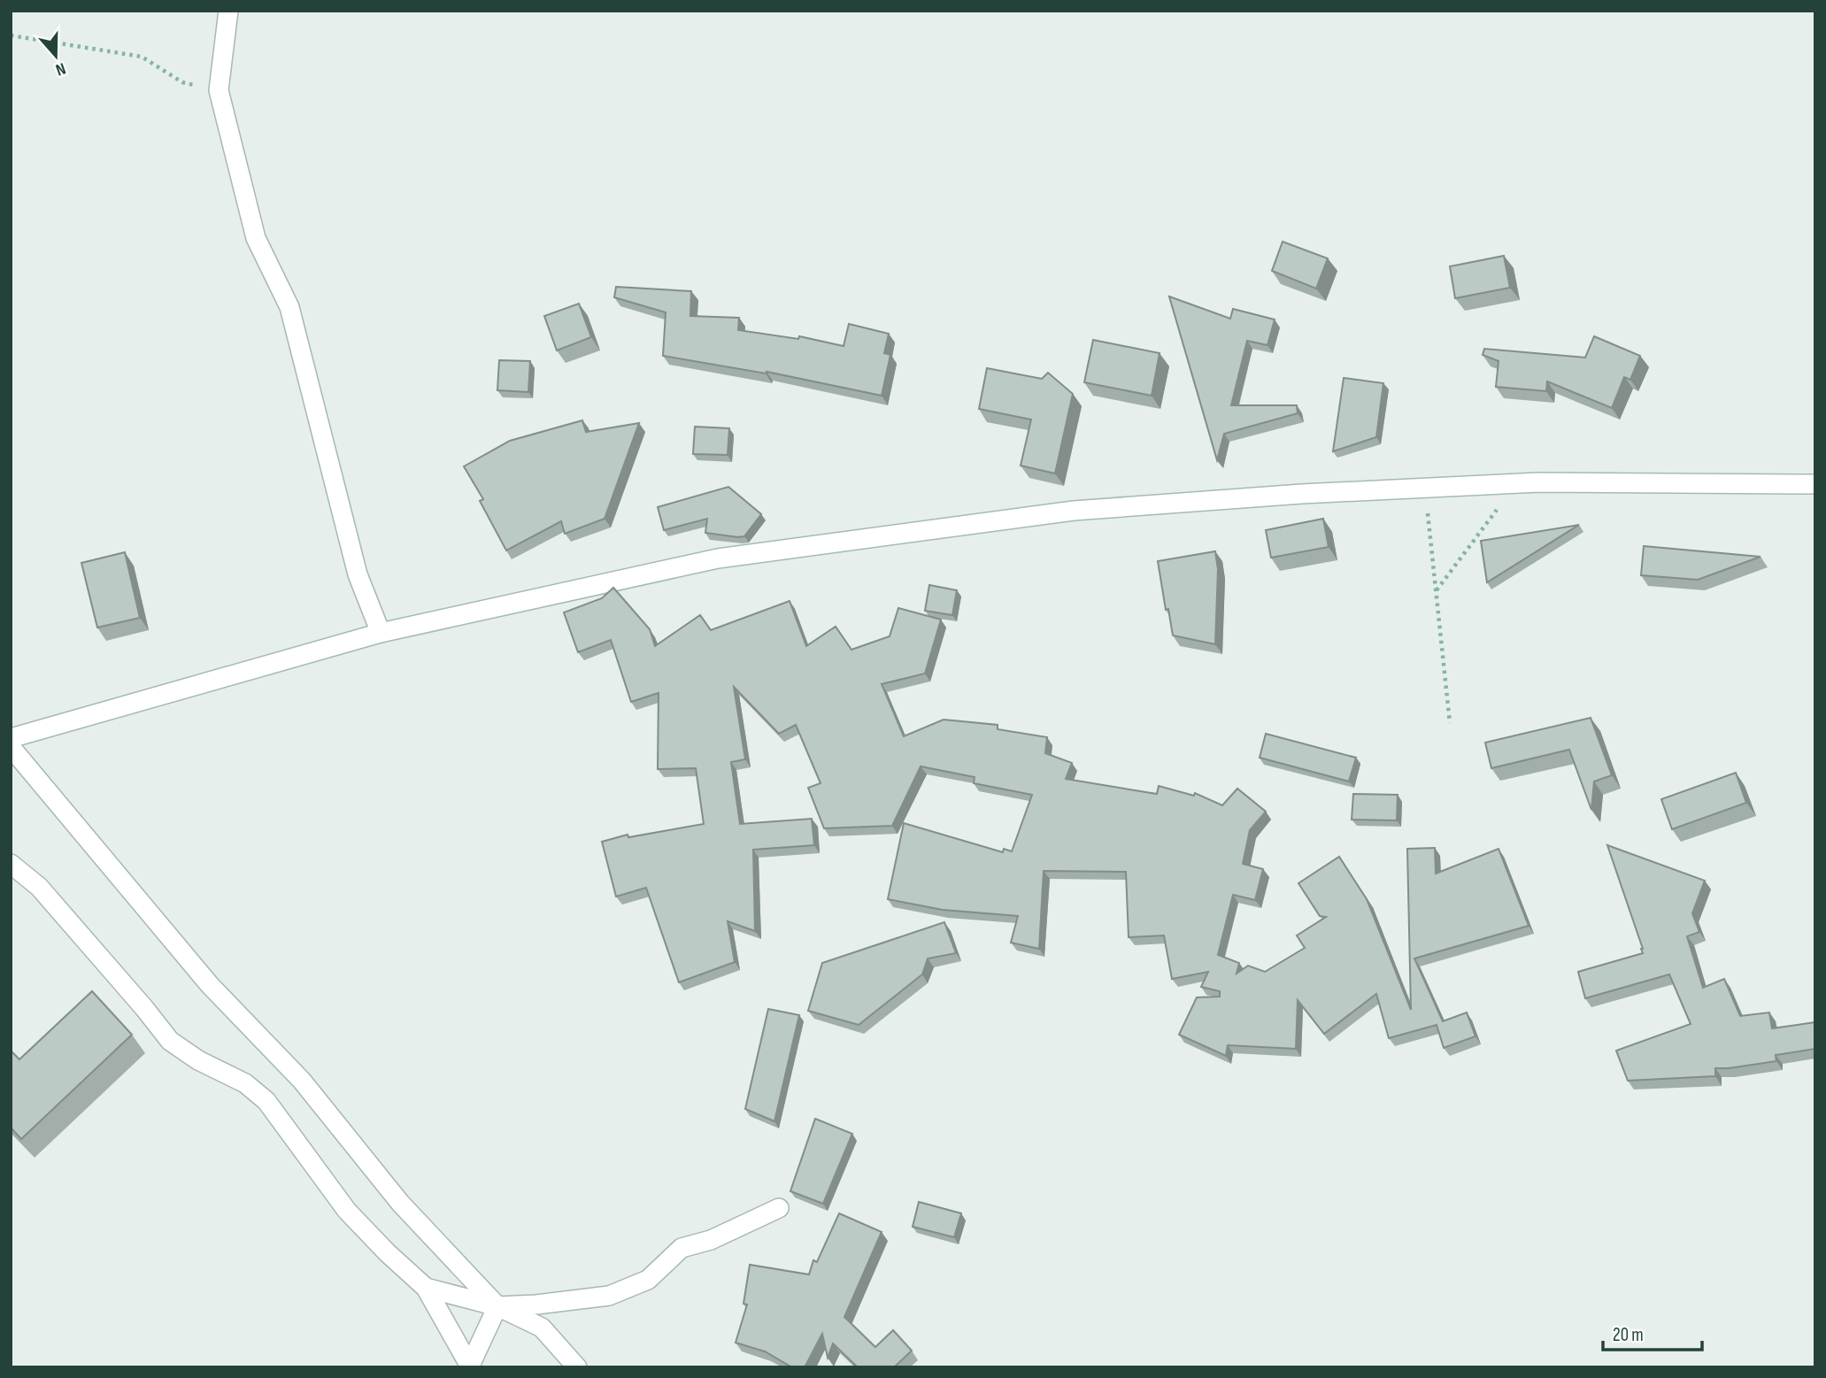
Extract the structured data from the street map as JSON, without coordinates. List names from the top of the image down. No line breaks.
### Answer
{"scale_bar":"20 m","north":"bottom"}
